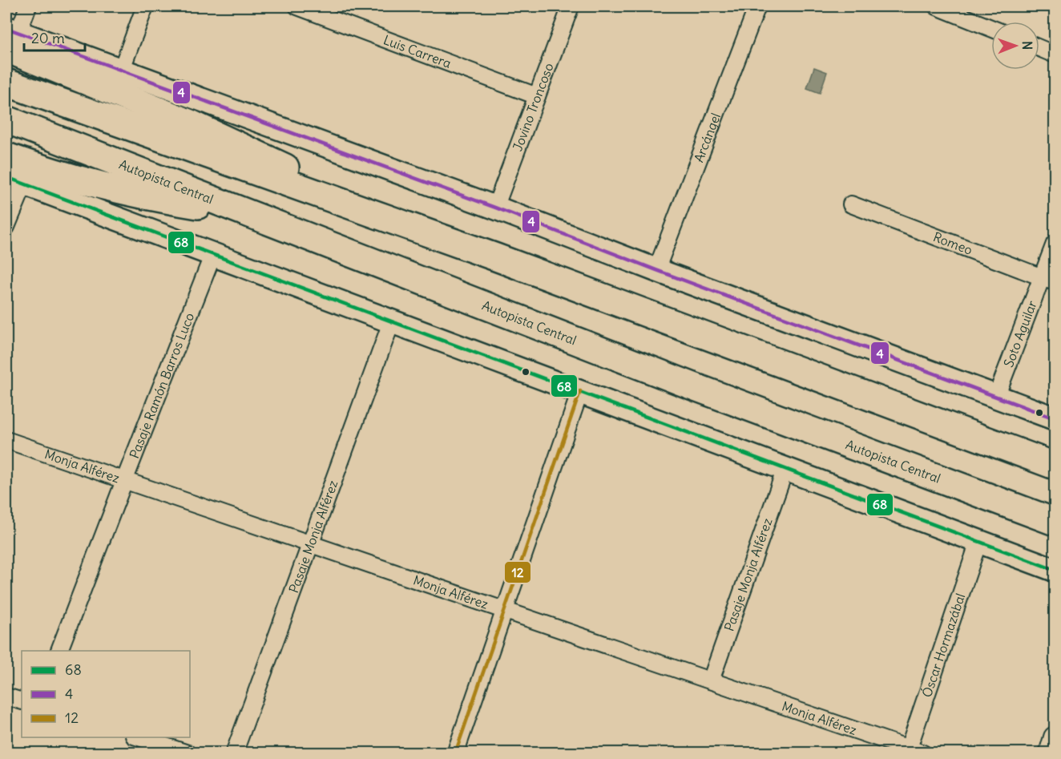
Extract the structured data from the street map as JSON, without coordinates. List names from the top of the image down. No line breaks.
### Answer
{"streets":{"highway":["Autopista Central"],"street":["Luis Carrera","Jovino Troncoso","Arcángel","Romeo","Soto Aguilar","Pasaje Ramón Barros Luco","Monja Alférez","Pasaje Monja Alférez","Óscar Hormazábal"]},"crossings":[["Luis Carrera","Jovino Troncoso"],["Romeo","Soto Aguilar"],["Pasaje Ramón Barros Luco","Monja Alférez"],["Monja Alférez","Pasaje Monja Alférez"],["Monja Alférez","Óscar Hormazábal"]],"lines":["transit line 4","transit line 68","transit line 12"],"legend":["68","4","12"],"scale_bar":"20 m","north":"right"}
